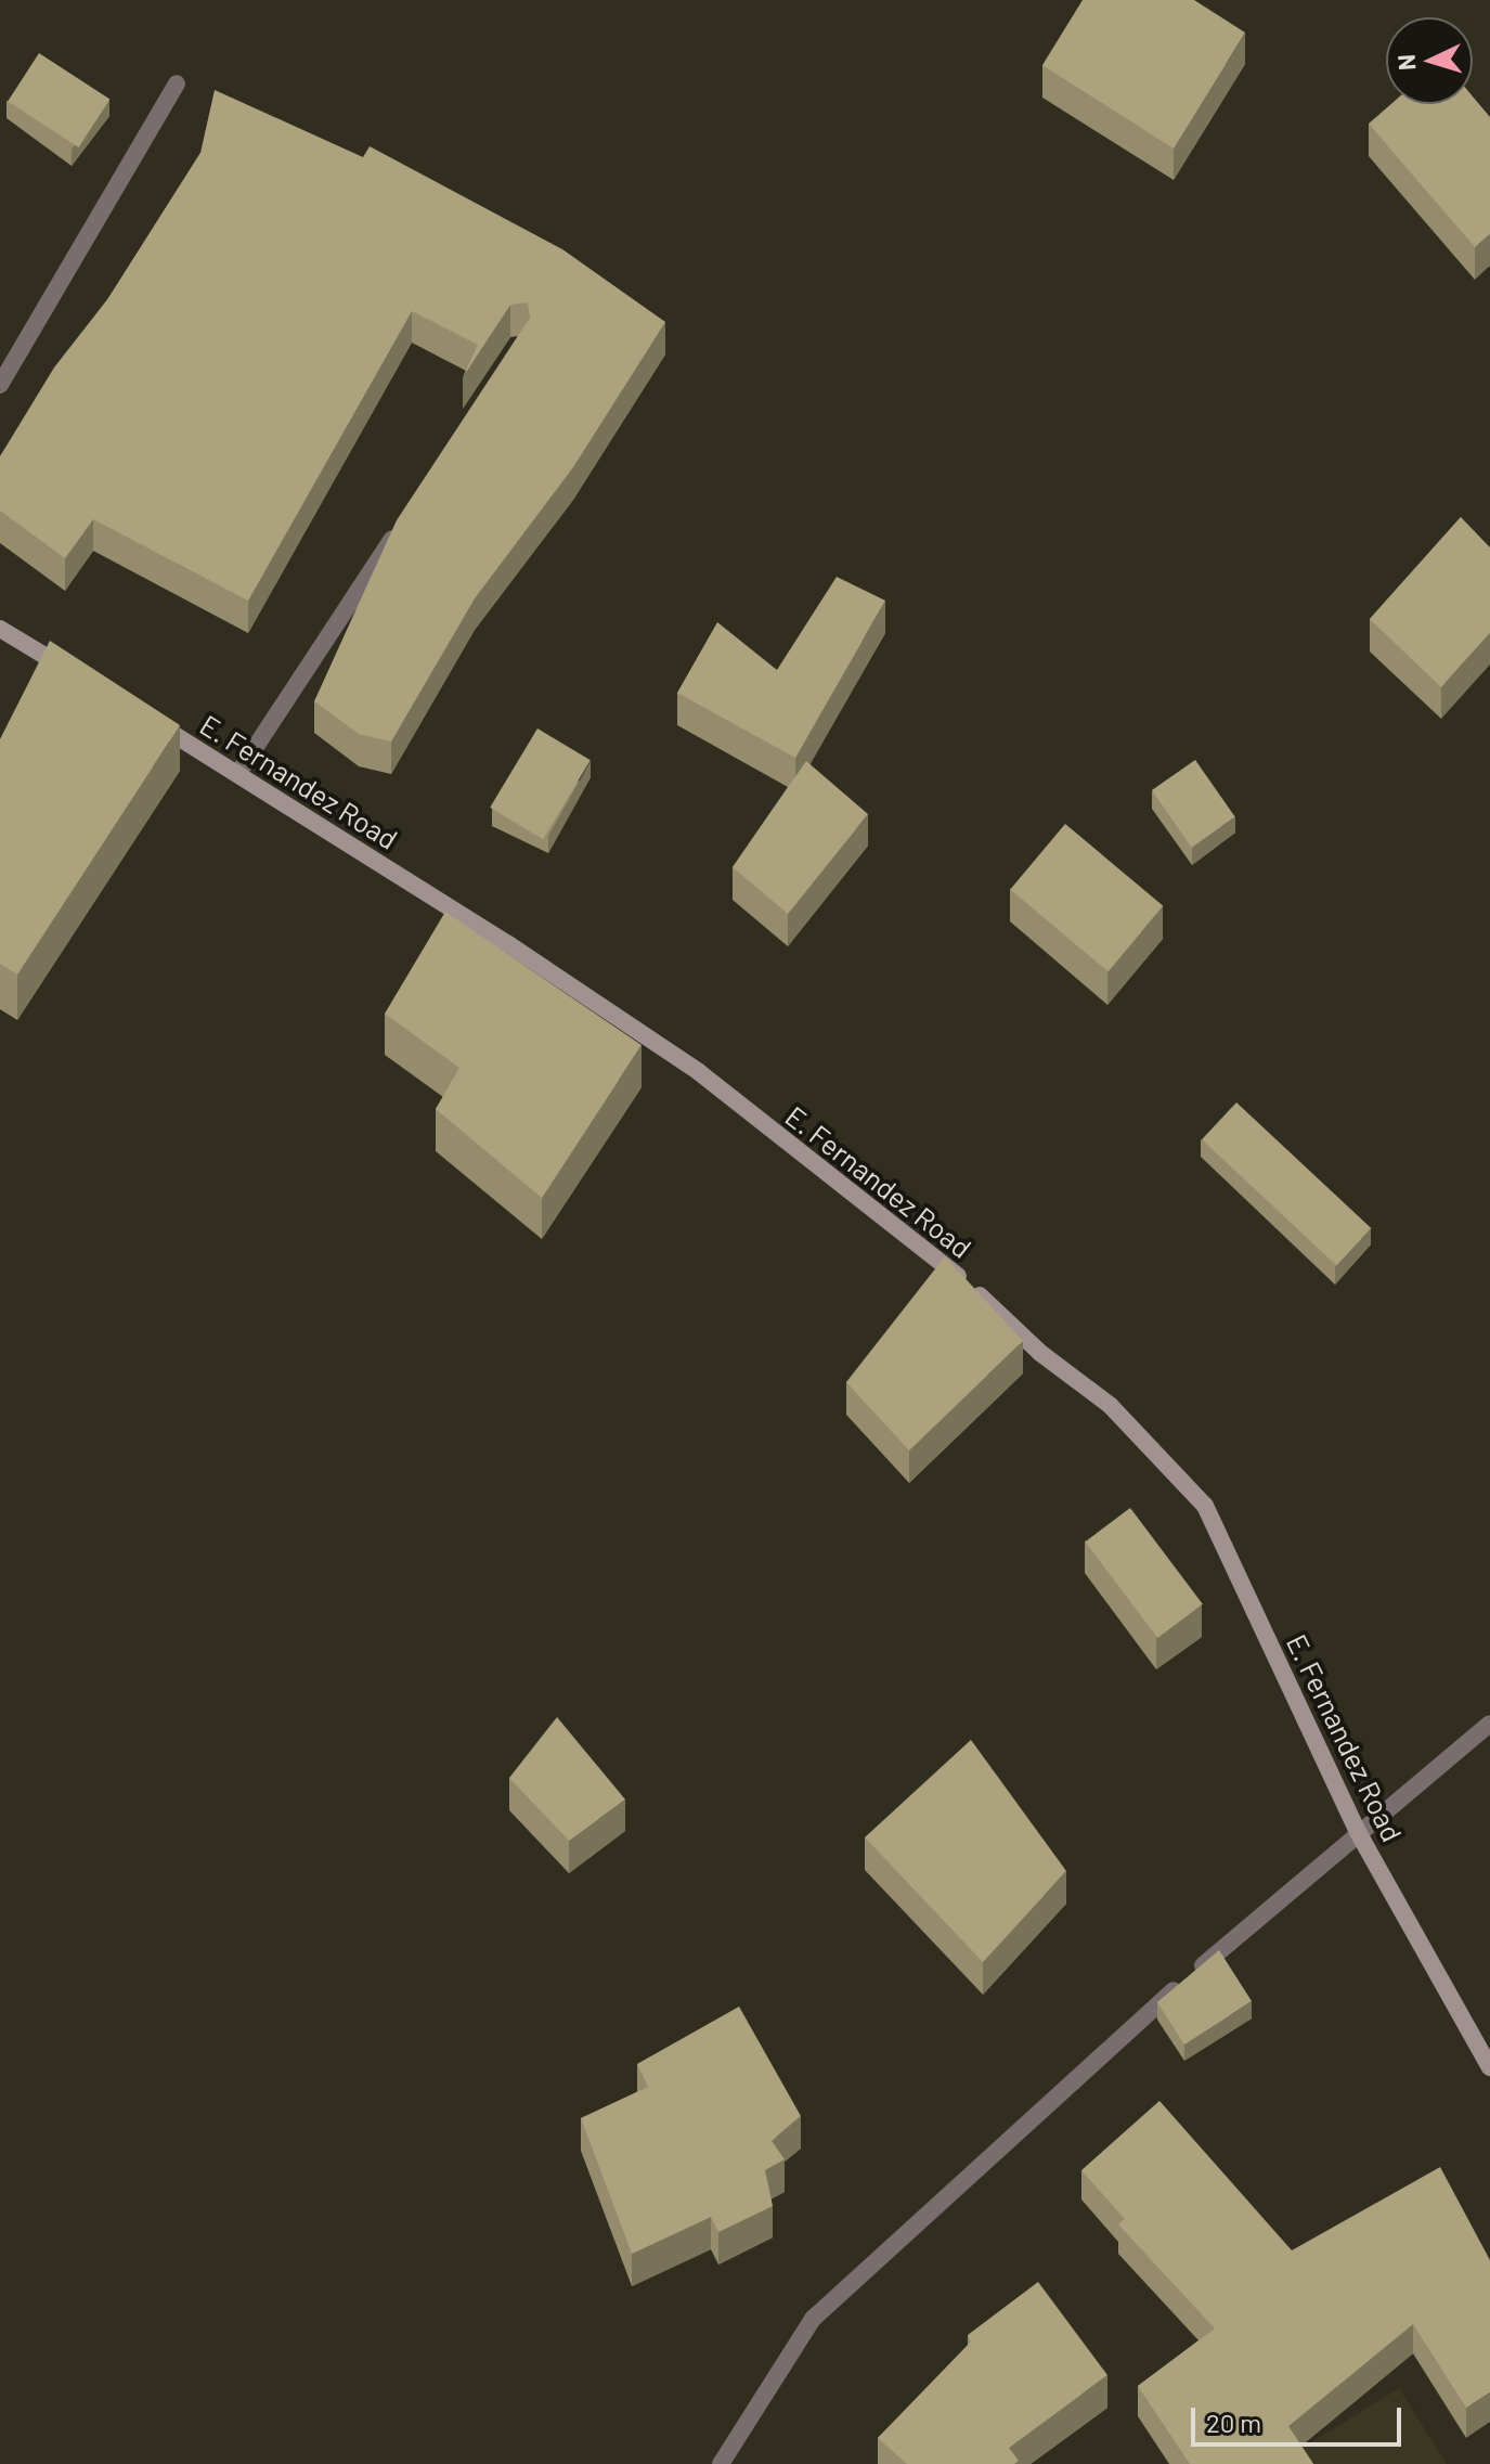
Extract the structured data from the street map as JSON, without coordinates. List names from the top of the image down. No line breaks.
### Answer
{"streets":{"street":["E. Fernandez Road"]},"scale_bar":"20 m","north":"left"}
